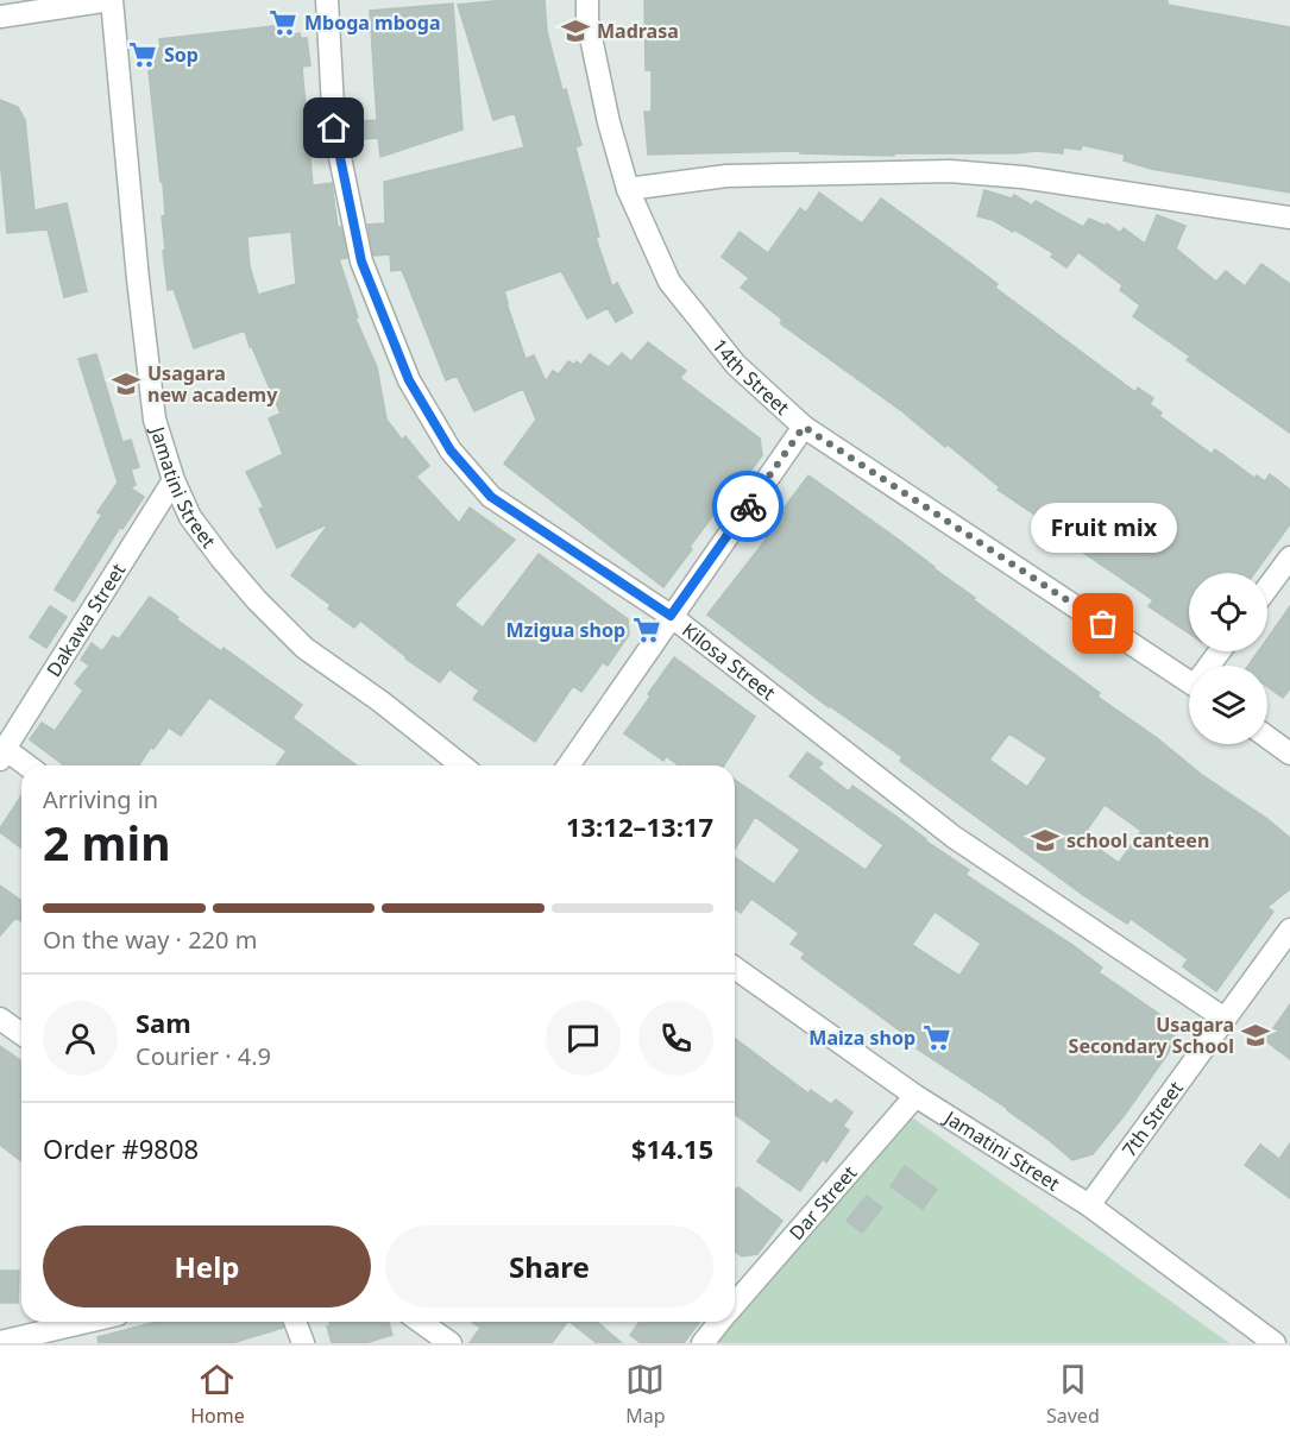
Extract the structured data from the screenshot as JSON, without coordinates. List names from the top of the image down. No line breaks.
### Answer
{"streets":{"street":["14th Street","Jamatini Street","Dakawa Street","Kilosa Street","7th Street","Dar Street"]},"crossings":[["Jamatini Street","Dakawa Street"],["Jamatini Street","7th Street"],["Jamatini Street","Dar Street"],["Kilosa Street","7th Street"]],"places":{"supermarket":["Mboga mboga","Sop","Mzigua shop","Maiza shop"],"school or university":["Madrasa","Usagara new academy","school canteen","Usagara Secondary School"],"other":["Fruit mix"]},"page":{"bubble":"Fruit mix","heading":["2 min","Arriving in","13:12–13:17"],"panel":["Sam","Courier · 4.9","Order #9808","$14.15"],"bar":"On the way · 220 m","buttons":["Help","Share"],"tabs":["Home","Map","Saved"]}}
